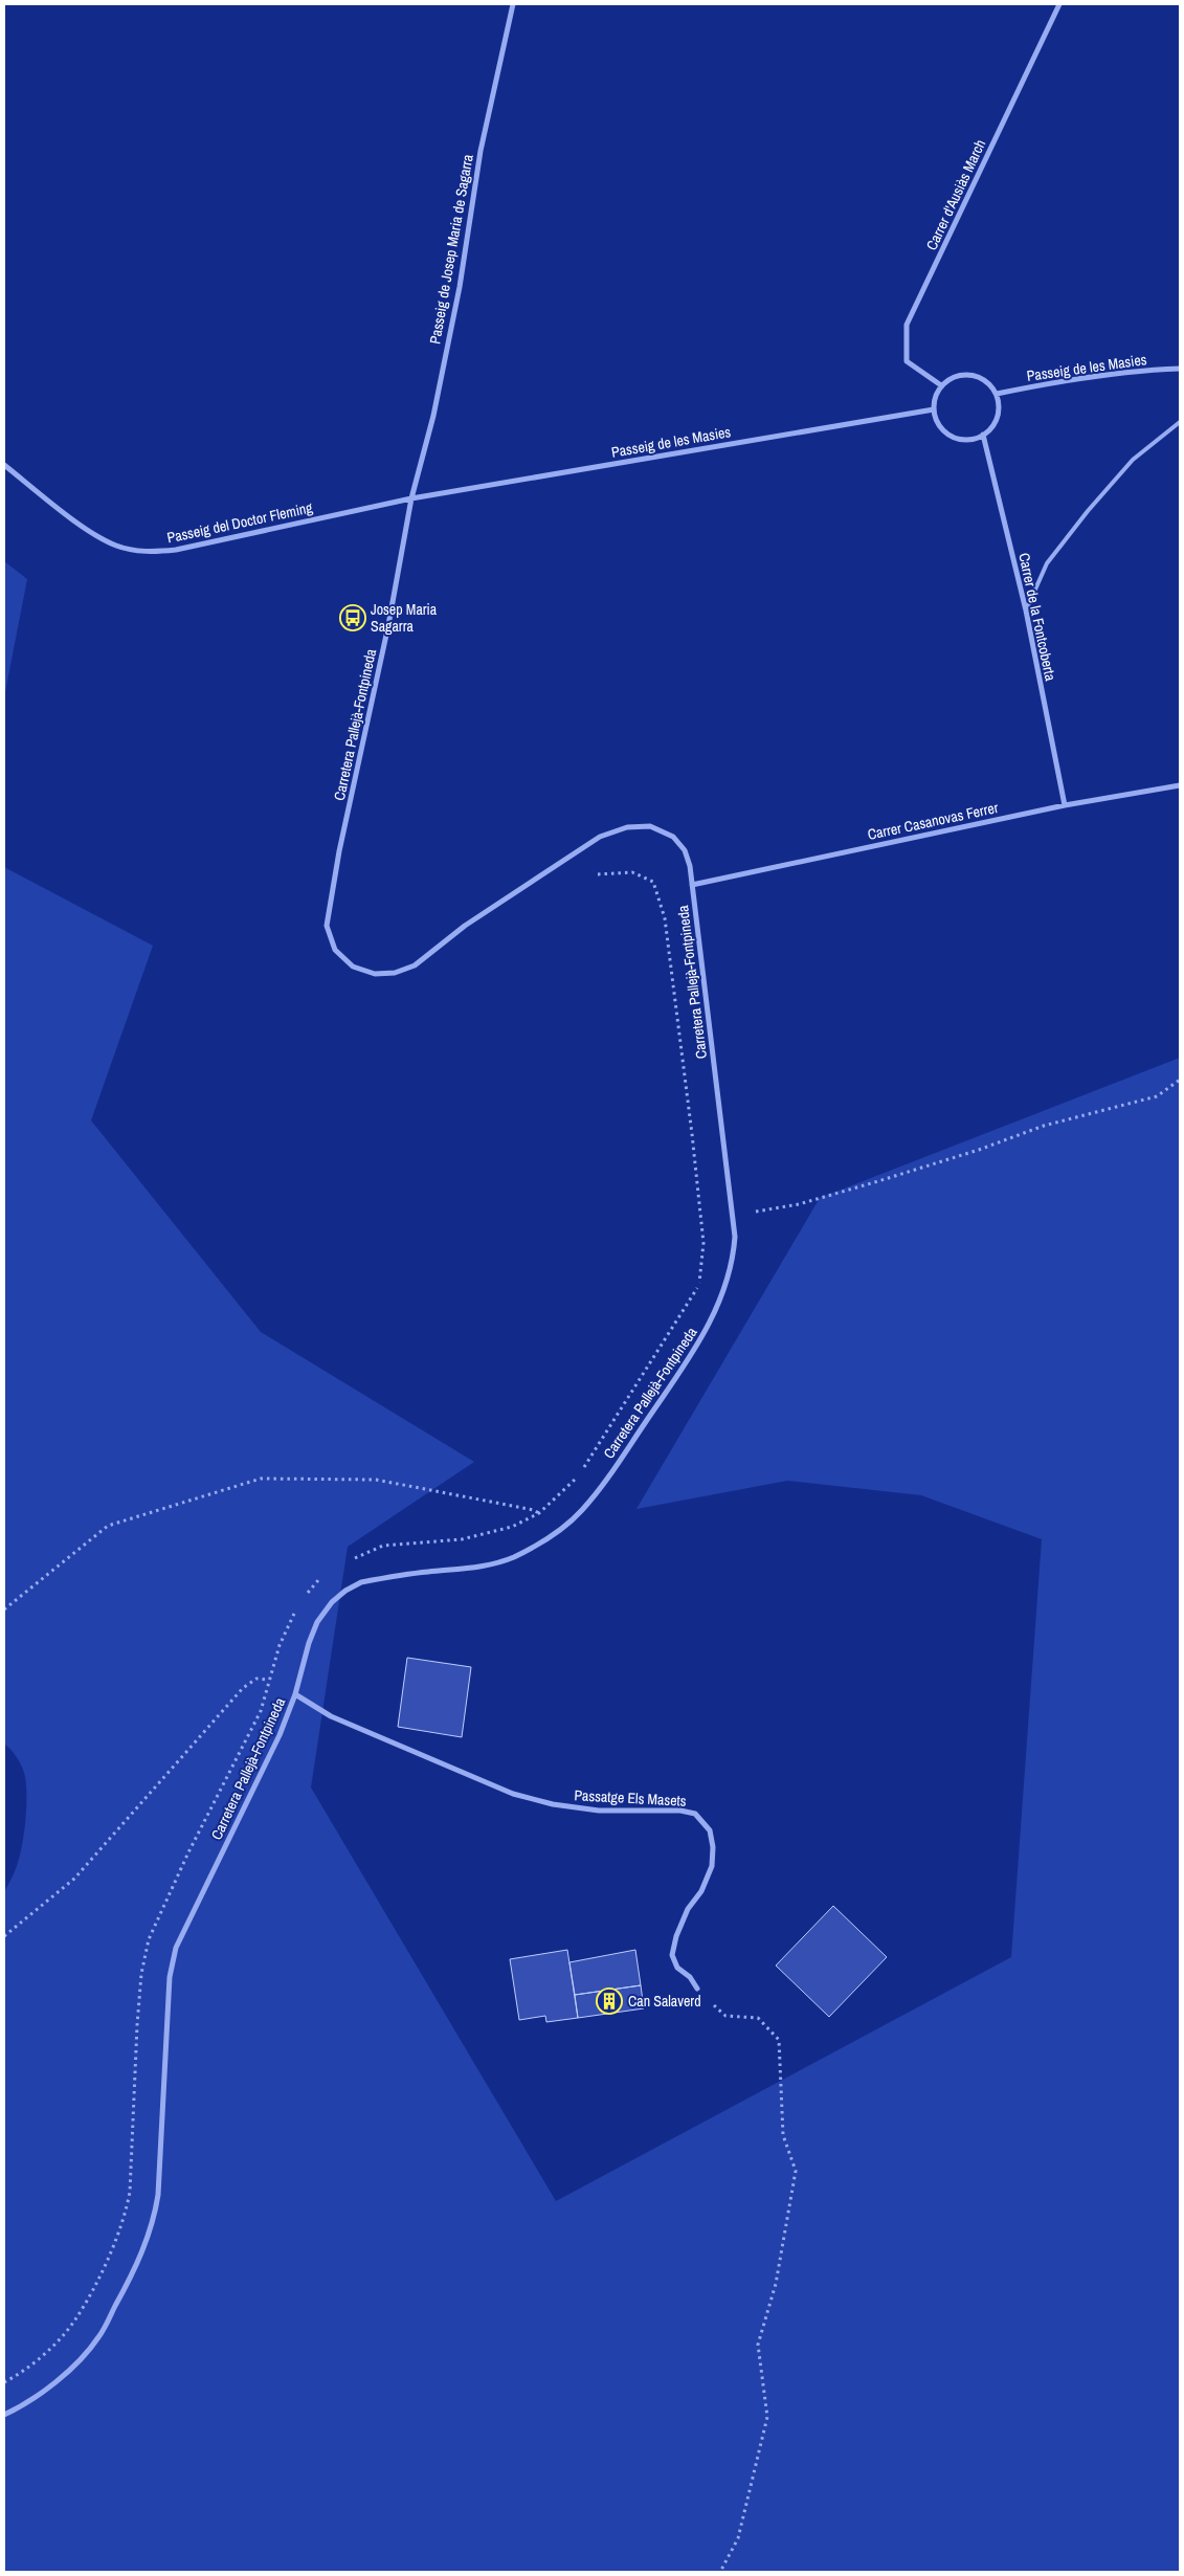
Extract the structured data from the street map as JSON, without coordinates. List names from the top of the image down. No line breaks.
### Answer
{"streets":{"street":["Carrer d'Ausiàs March","Passeig de Josep Maria de Sagarra","Passeig de les Masies","Passeig del Doctor Fleming","Carrer de la Fontcoberta","Carretera Pallejà-Fontpineda","Carrer Casanovas Ferrer","Passatge Els Masets"]},"crossings":[["Carrer d'Ausiàs March","Passeig de les Masies"],["Carrer d'Ausiàs March","Carrer de la Fontcoberta"],["Passeig de Josep Maria de Sagarra","Passeig de les Masies"],["Passeig de Josep Maria de Sagarra","Passeig del Doctor Fleming"],["Passeig de Josep Maria de Sagarra","Carretera Pallejà-Fontpineda"],["Passeig de les Masies","Passeig del Doctor Fleming"],["Passeig de les Masies","Carrer de la Fontcoberta"],["Passeig de les Masies","Carretera Pallejà-Fontpineda"],["Passeig del Doctor Fleming","Carretera Pallejà-Fontpineda"],["Carrer de la Fontcoberta","Carrer Casanovas Ferrer"],["Carretera Pallejà-Fontpineda","Carrer Casanovas Ferrer"],["Carretera Pallejà-Fontpineda","Passatge Els Masets"]],"places":{"bus stop":["Josep Maria Sagarra"],"building":["Can Salaverd"]}}
